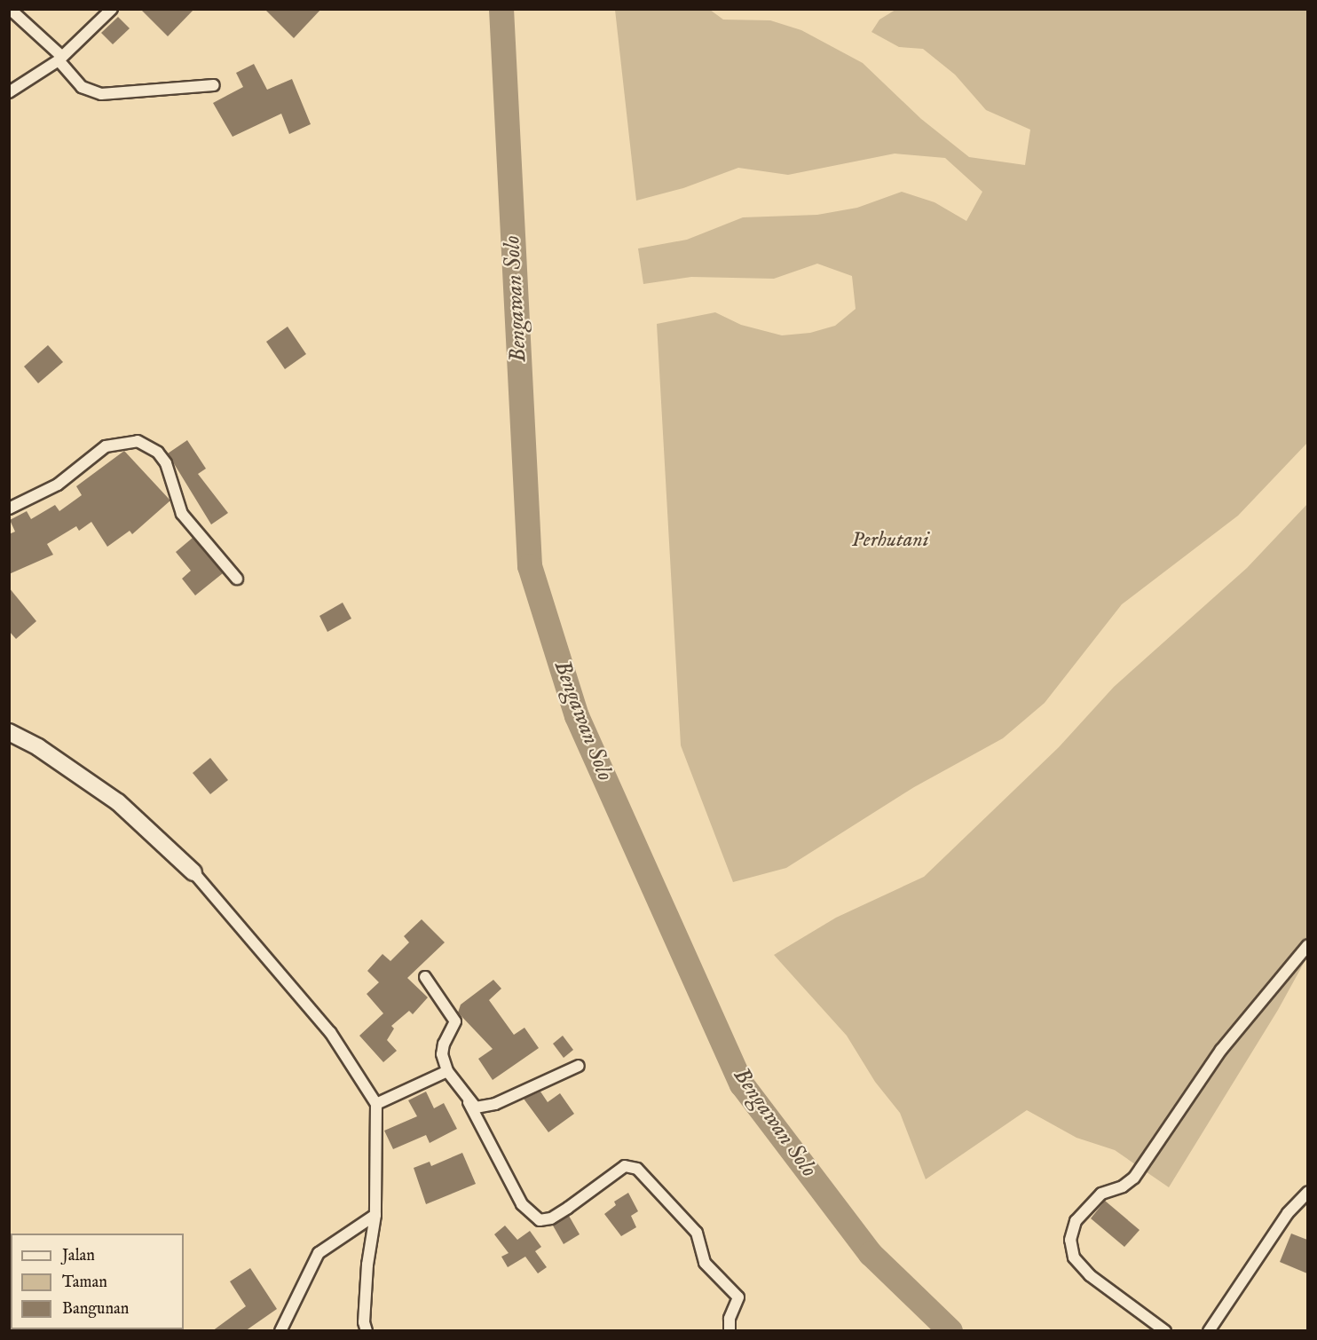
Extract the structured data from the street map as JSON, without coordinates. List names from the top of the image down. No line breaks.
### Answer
{"water":["Bengawan Solo"],"parks":["Perhutani"],"legend":["Jalan","Taman","Bangunan"]}
